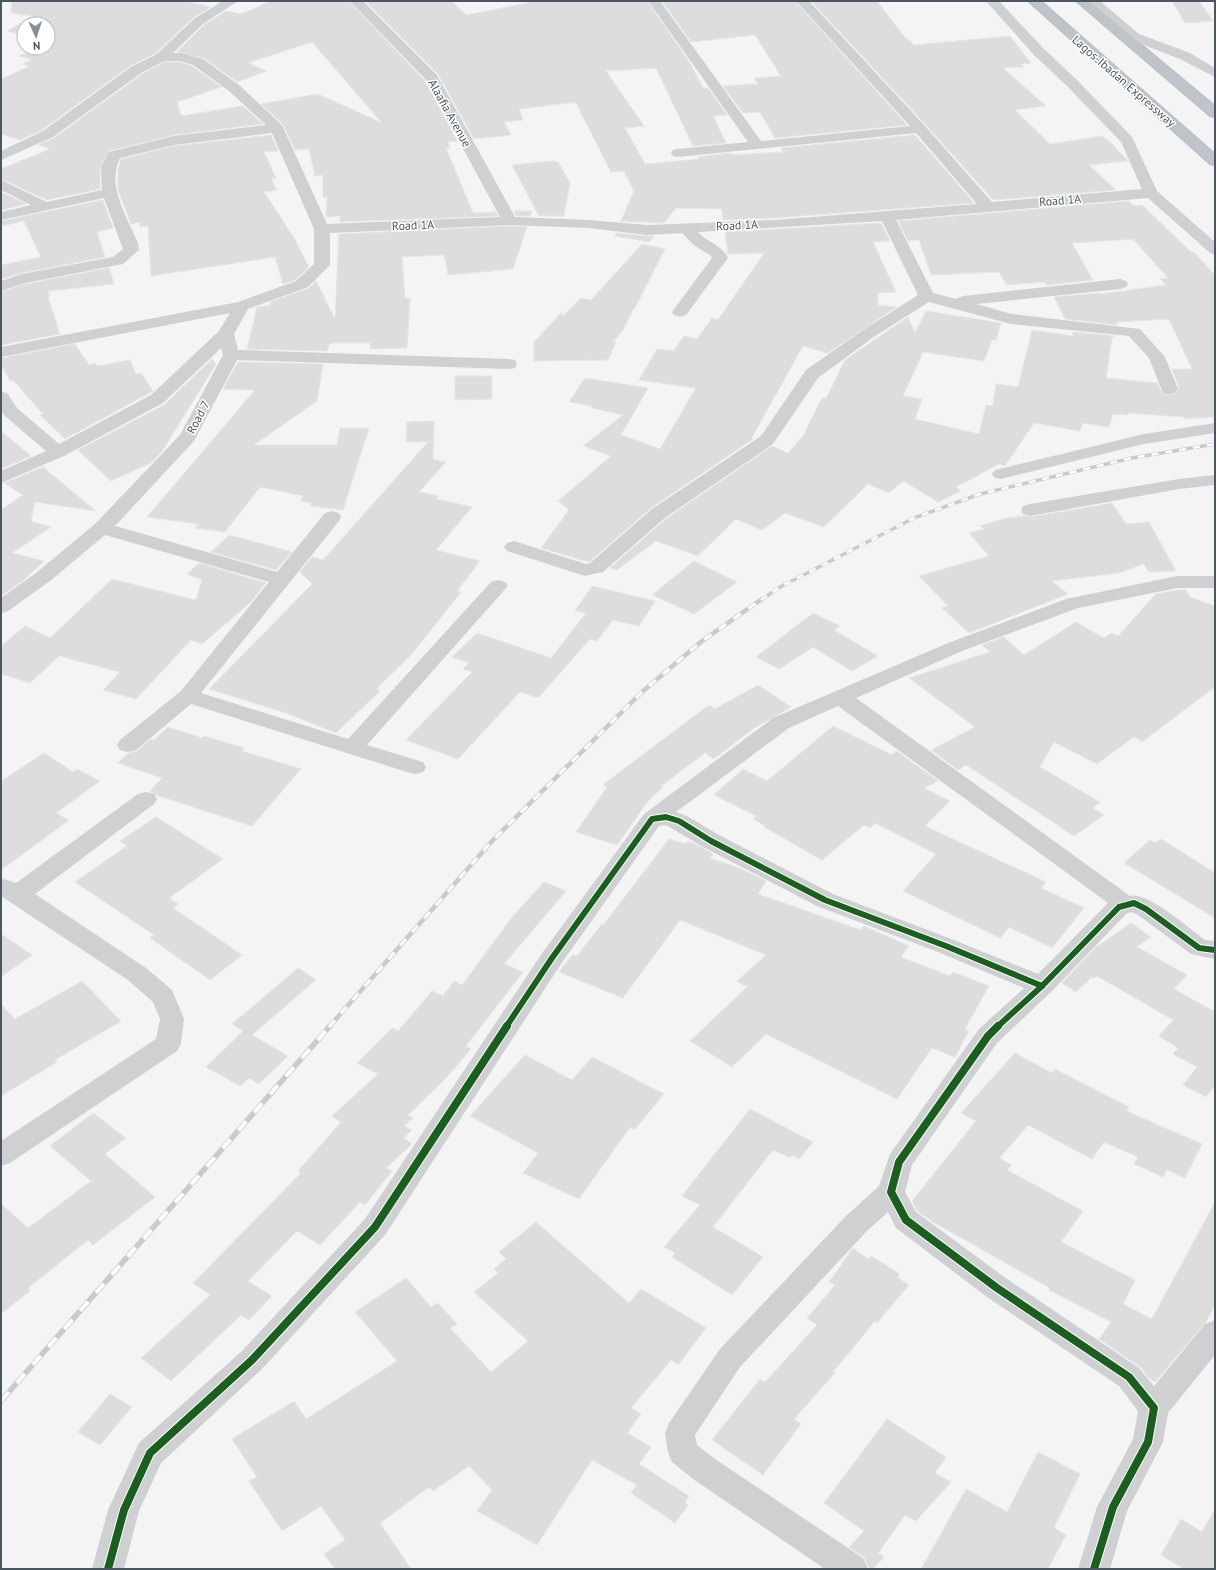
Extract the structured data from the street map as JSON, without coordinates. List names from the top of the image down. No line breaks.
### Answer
{"streets":{"highway":["Lagos-Ibadan Expressway"],"street":["Alaafia Avenue","Road 1A","Road 7"]},"crossings":[["Alaafia Avenue","Road 1A"]],"north":"bottom"}
